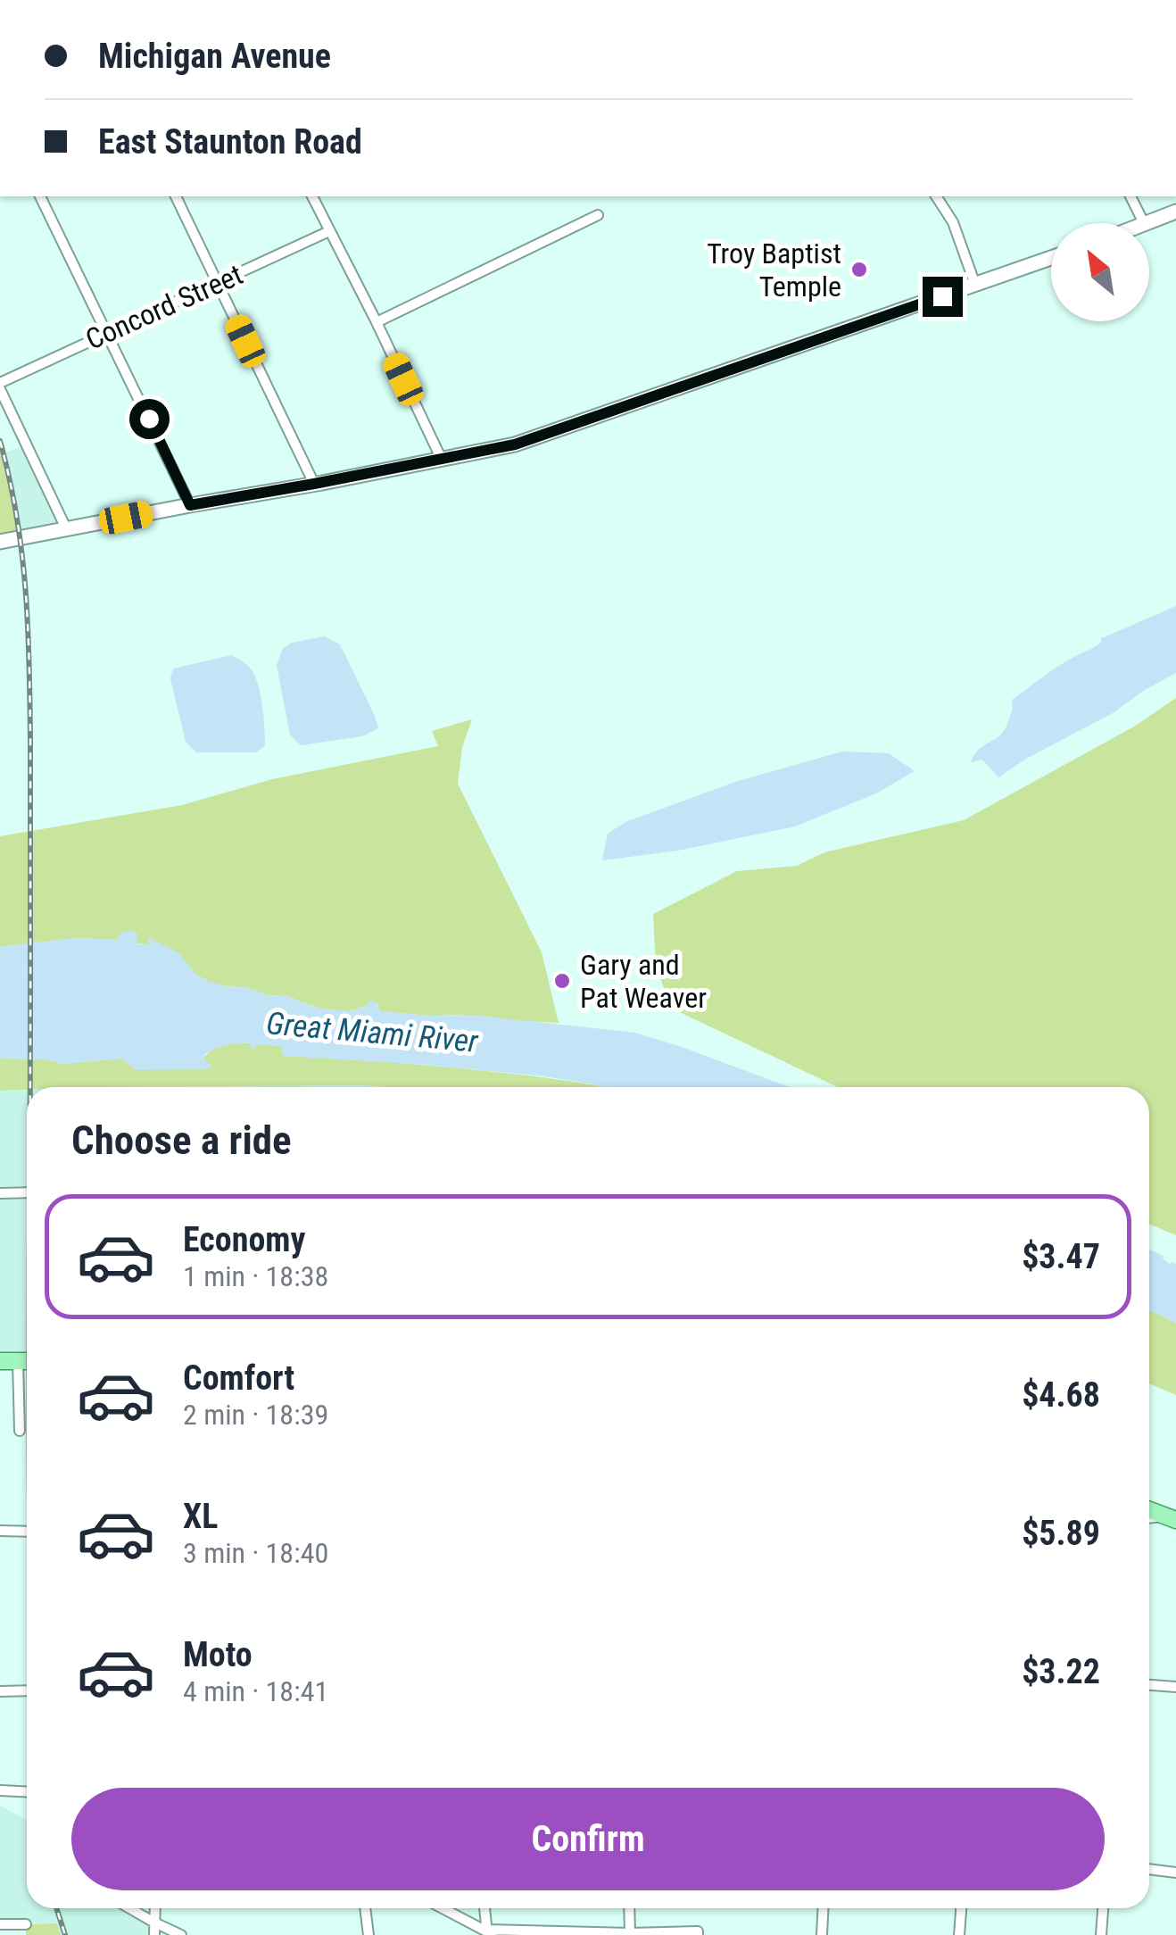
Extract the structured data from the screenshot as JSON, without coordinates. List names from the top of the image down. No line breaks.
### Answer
{"streets":{"street":["Concord Street"]},"water":["Great Miami River"],"places":["Troy Baptist Temple","Gary and Pat Weaver"],"north":"top left","page":{"banner":["Michigan Avenue","East Staunton Road"],"heading":"Choose a ride","list":[{"name":"Economy","note":"1 min · 18:38","value":"$3.47"},{"name":"Comfort","note":"2 min · 18:39","value":"$4.68"},{"name":"XL","note":"3 min · 18:40","value":"$5.89"},{"name":"Moto","note":"4 min · 18:41","value":"$3.22"}],"buttons":"Confirm"}}
